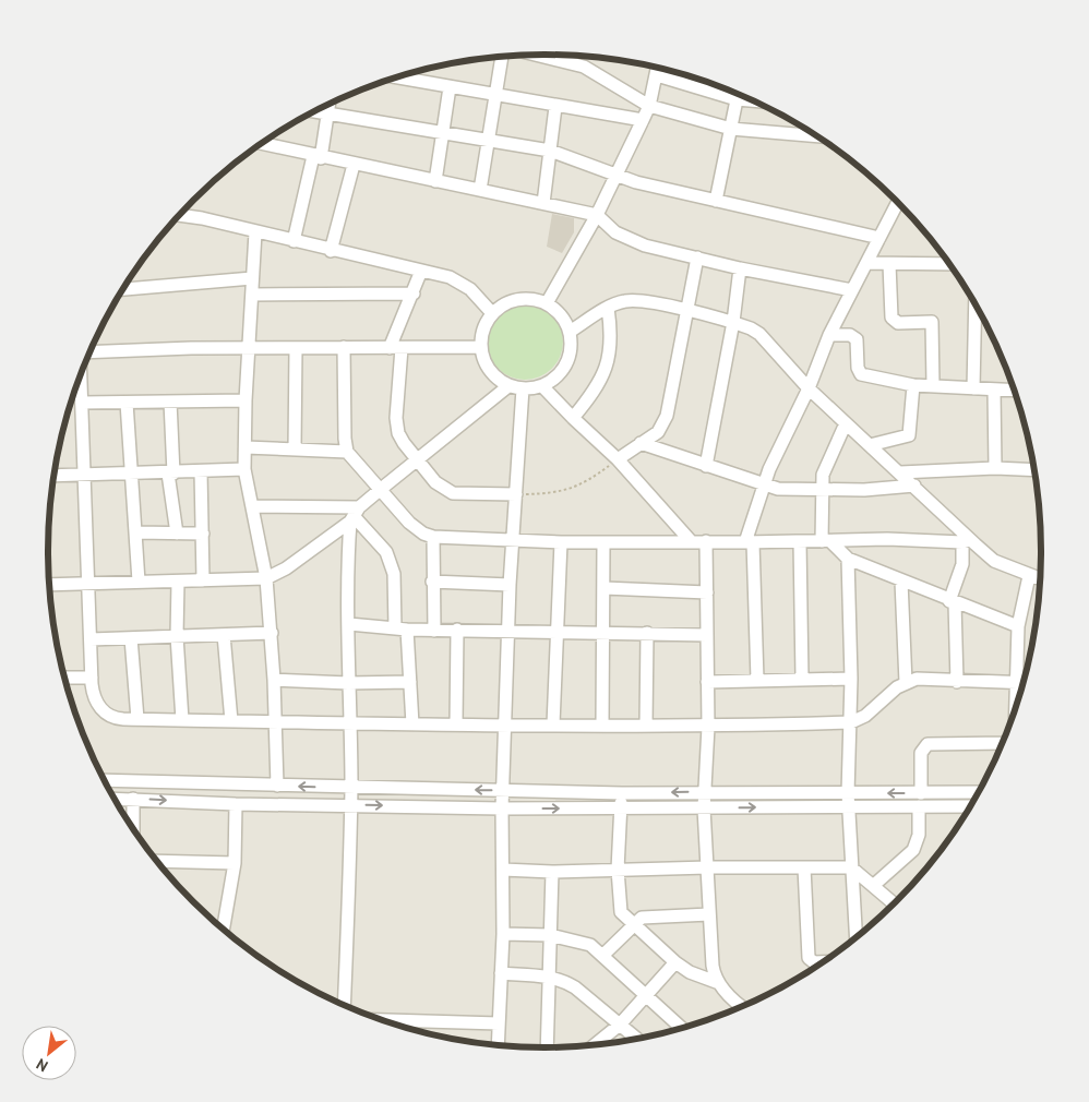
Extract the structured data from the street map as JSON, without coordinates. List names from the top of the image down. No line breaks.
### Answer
{"north":"bottom left"}
